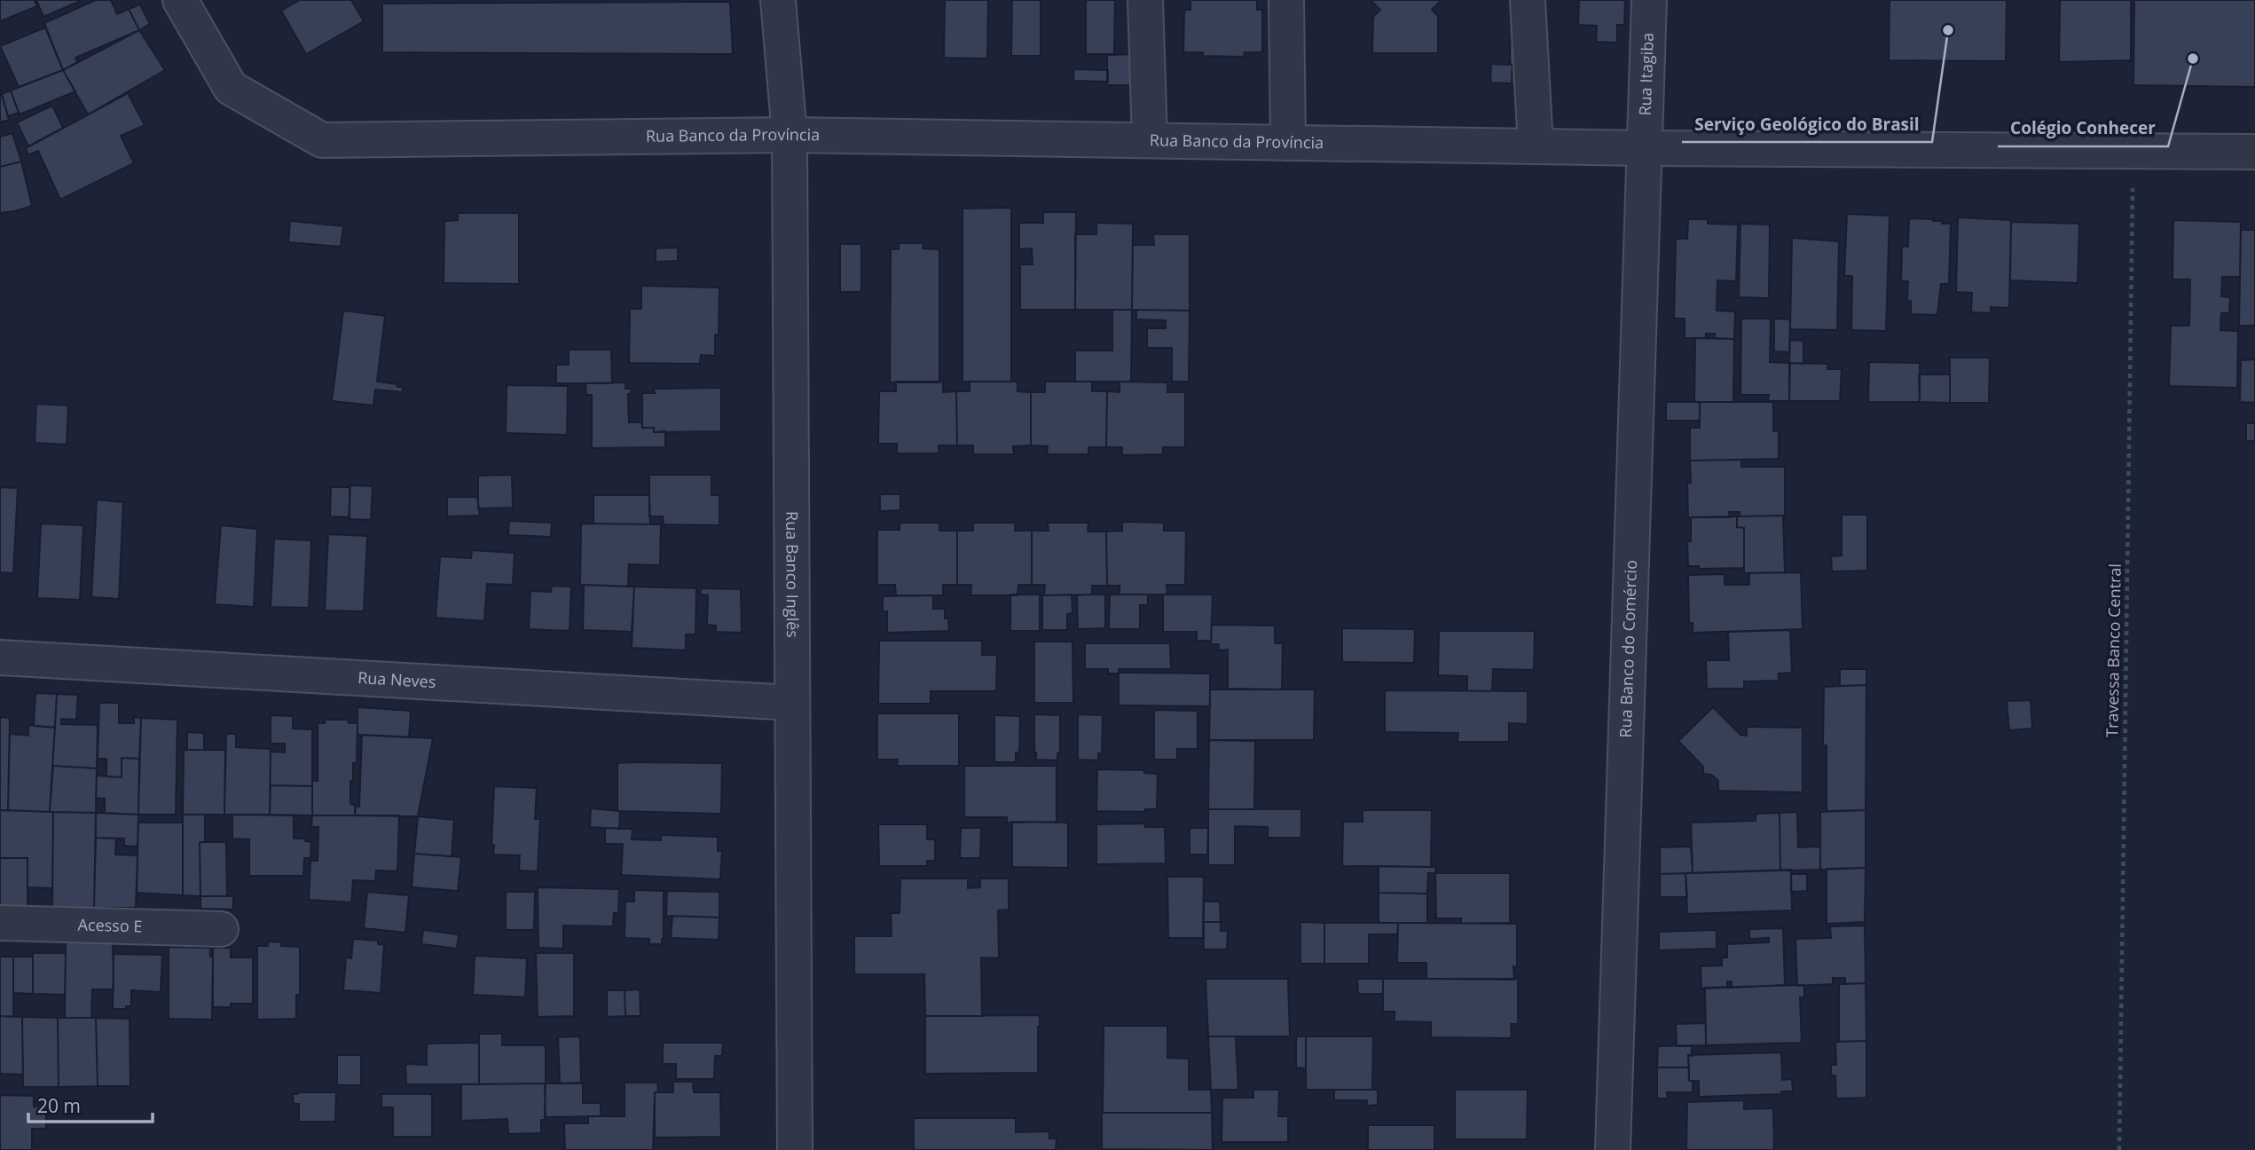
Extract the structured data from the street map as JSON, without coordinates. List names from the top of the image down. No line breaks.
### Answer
{"streets":{"street":["Rua Itagiba","Rua Banco da Província","Rua Banco Inglês","Rua Banco do Comércio","Rua Neves","Acesso E"],"path":["Travessa Banco Central"]},"crossings":[["Rua Itagiba","Rua Banco da Província"],["Rua Itagiba","Rua Banco do Comércio"],["Rua Banco da Província","Rua Banco Inglês"],["Rua Banco da Província","Rua Banco do Comércio"],["Rua Banco da Província","Travessa Banco Central"],["Rua Banco Inglês","Rua Neves"]],"places":["Serviço Geológico do Brasil","Colégio Conhecer"],"scale_bar":"20 m"}
